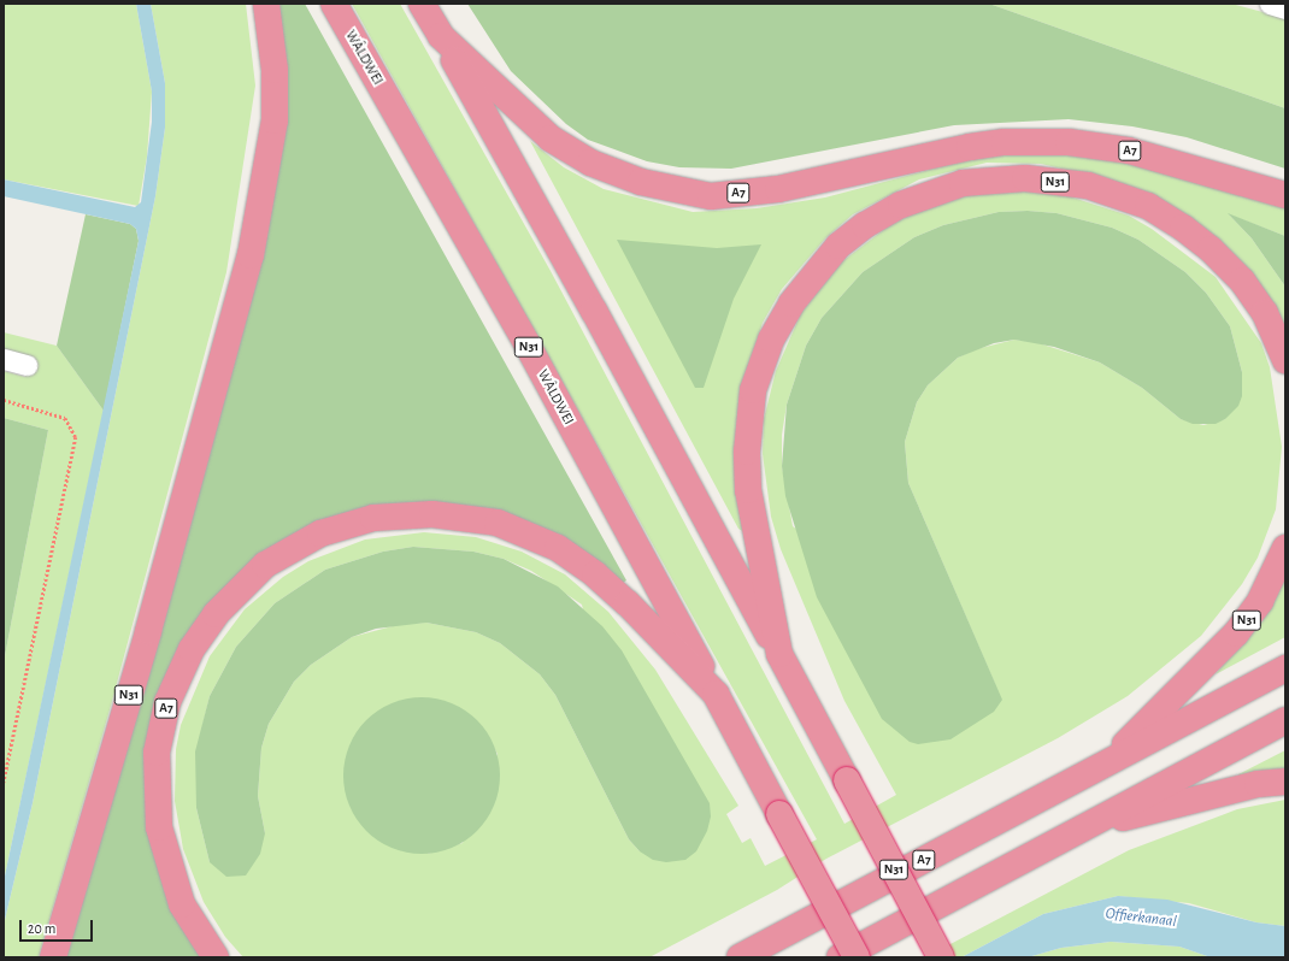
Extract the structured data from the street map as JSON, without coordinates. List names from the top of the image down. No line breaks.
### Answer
{"streets":{"highway":["WÂLDWEI","A7","N31"]},"crossings":[["WÂLDWEI","A7"],["WÂLDWEI","N31"],["A7","N31"]],"water":["Offierkanaal"],"scale_bar":"20 m"}
